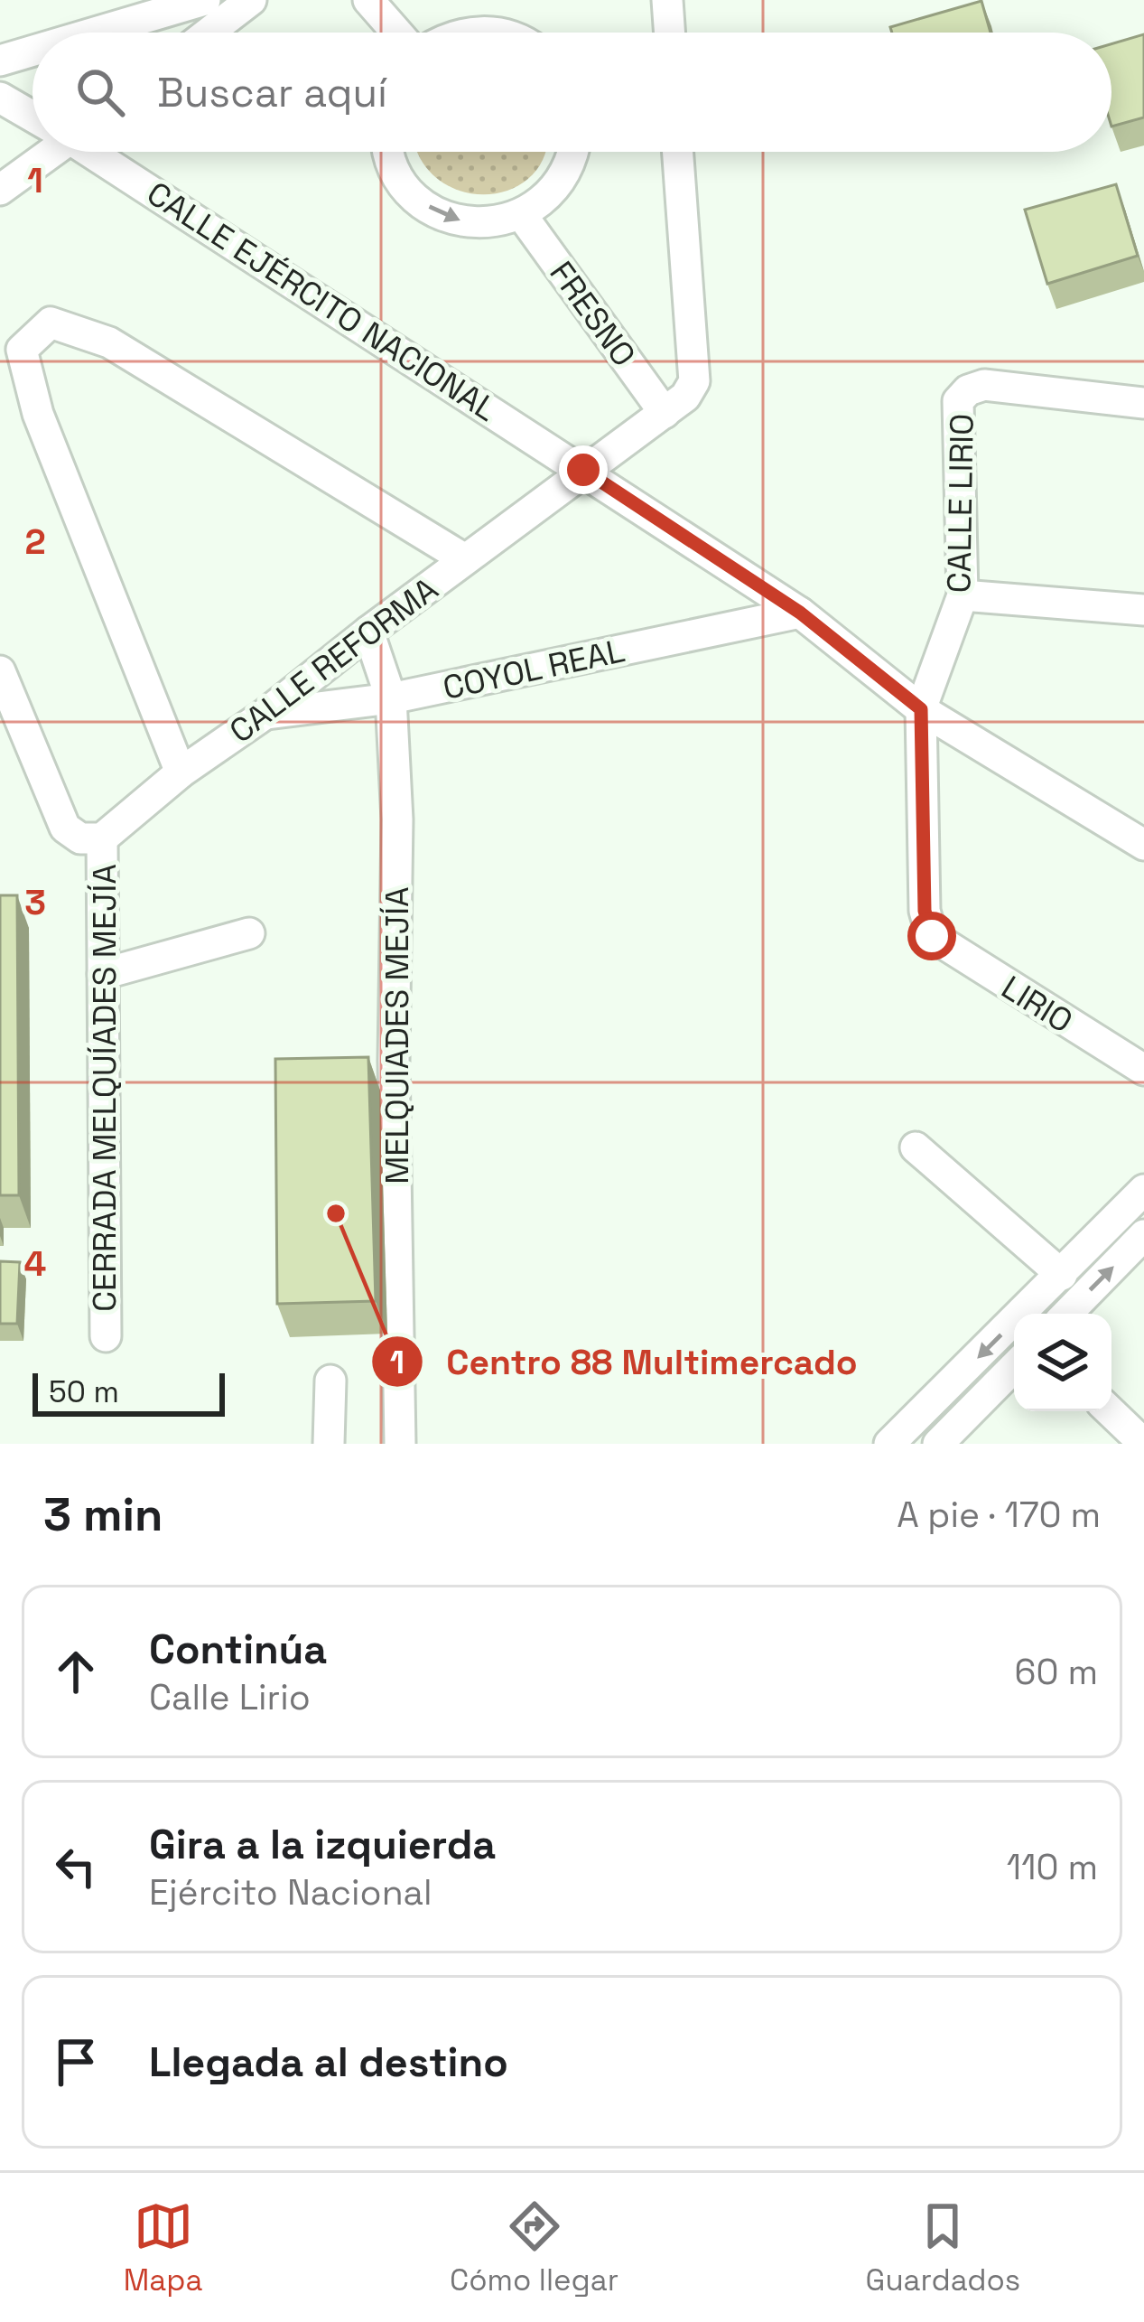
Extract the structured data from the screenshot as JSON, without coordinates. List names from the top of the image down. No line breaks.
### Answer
{"streets":{"street":["CALLE EJÉRCITO NACIONAL","FRESNO","CALLE LIRIO","CALLE REFORMA","COYOL REAL","LIRIO","MELQUIADES MEJÍA","CERRADA MELQUÍADES MEJÍA"]},"crossings":[["CALLE EJÉRCITO NACIONAL","CALLE LIRIO"],["CALLE EJÉRCITO NACIONAL","CALLE REFORMA"],["CALLE EJÉRCITO NACIONAL","COYOL REAL"],["FRESNO","CALLE REFORMA"],["CALLE LIRIO","LIRIO"],["CALLE REFORMA","COYOL REAL"],["CALLE REFORMA","MELQUIADES MEJÍA"],["CALLE REFORMA","CERRADA MELQUÍADES MEJÍA"],["COYOL REAL","MELQUIADES MEJÍA"]],"places":["Centro 88 Multimercado"],"scale_bar":"50 m","page":{"search":"Buscar aquí","scale":"50 m","heading":["3 min","A pie · 170 m"],"list":[["Continúa","Calle Lirio","60 m"],["Gira a la izquierda","Ejército Nacional","110 m"],"Llegada al destino"],"nav":["Mapa","Cómo llegar","Guardados"]},"grid":{"rows":["1","2","3","4"]}}
